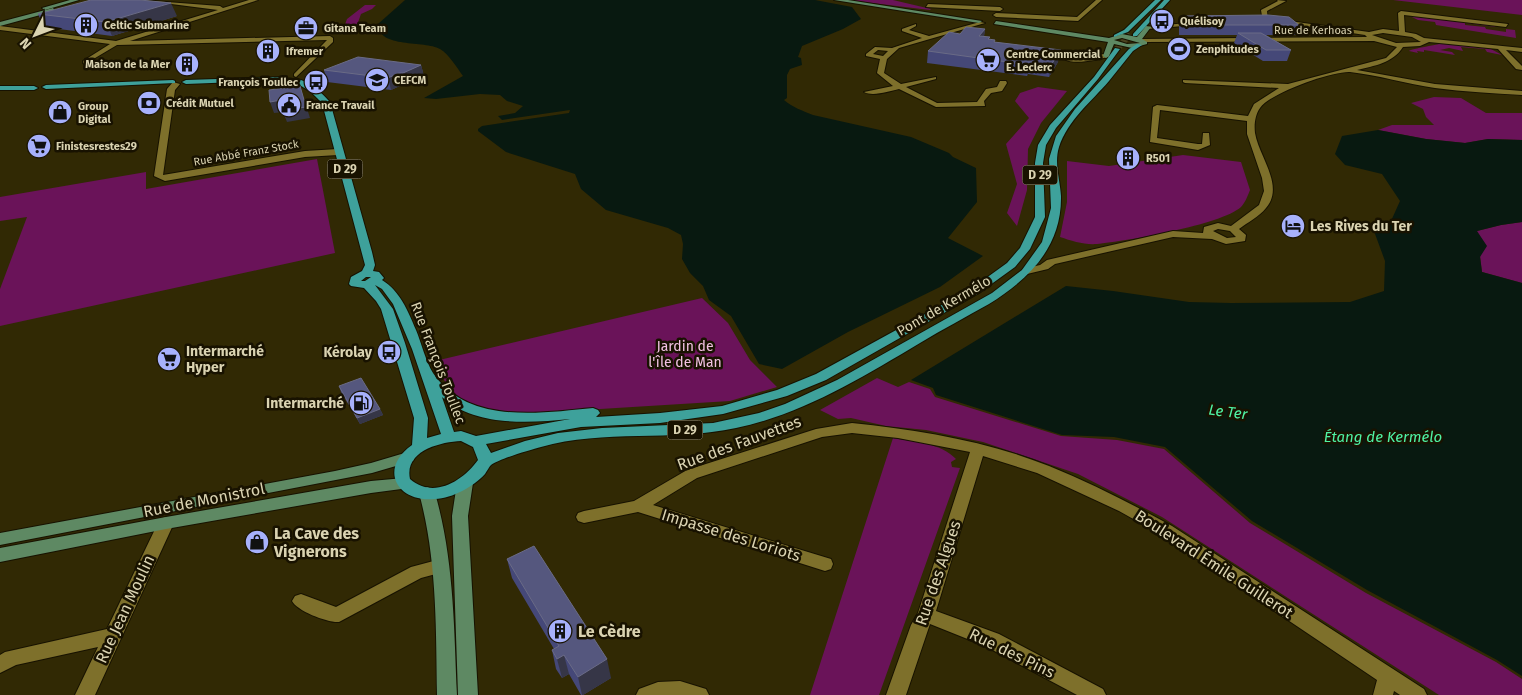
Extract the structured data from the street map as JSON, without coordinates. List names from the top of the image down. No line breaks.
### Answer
{"streets":{"main road":["D 29","Pont de Kermélo","Rue François Toullec"],"street":["Rue de Kerhoas","Rue Abbé Franz Stock","Rue des Fauvettes","Rue de Monistrol","Impasse des Loriots","Boulevard Émile Guillerot","Rue des Algues","Rue Jean Moulin","Rue des Pins"]},"crossings":[["Rue Abbé Franz Stock","D 29"],["D 29","Pont de Kermélo"],["D 29","Rue François Toullec"],["D 29","Rue de Monistrol"],["Pont de Kermélo","Rue François Toullec"],["Pont de Kermélo","Rue de Monistrol"],["Rue François Toullec","Rue de Monistrol"],["Rue des Fauvettes","Impasse des Loriots"],["Rue des Fauvettes","Boulevard Émile Guillerot"],["Rue de Monistrol","Rue Jean Moulin"],["Boulevard Émile Guillerot","Rue des Algues"],["Rue des Algues","Rue des Pins"]],"water":["Le Ter","Étang de Kermélo"],"parks":["Jardin de l'île de Man"],"places":{"bus stop":["Quélisoy","François Toullec","Kérolay"],"building":["Celtic Submarine","Ifremer","Maison de la Mer","R501","Le Cèdre"],"office":["Gitana Team"],"sports":["Zenphitudes"],"supermarket":["Centre Commercial E. Leclerc","Finistesrestes29","Intermarché Hyper"],"school or university":["CEFCM"],"bank":["Crédit Mutuel"],"public building":["France Travail"],"shop":["Group Digital","La Cave des Vignerons"],"hotel":["Les Rives du Ter"],"fuel station":["Intermarché"]},"north":"bottom left"}
